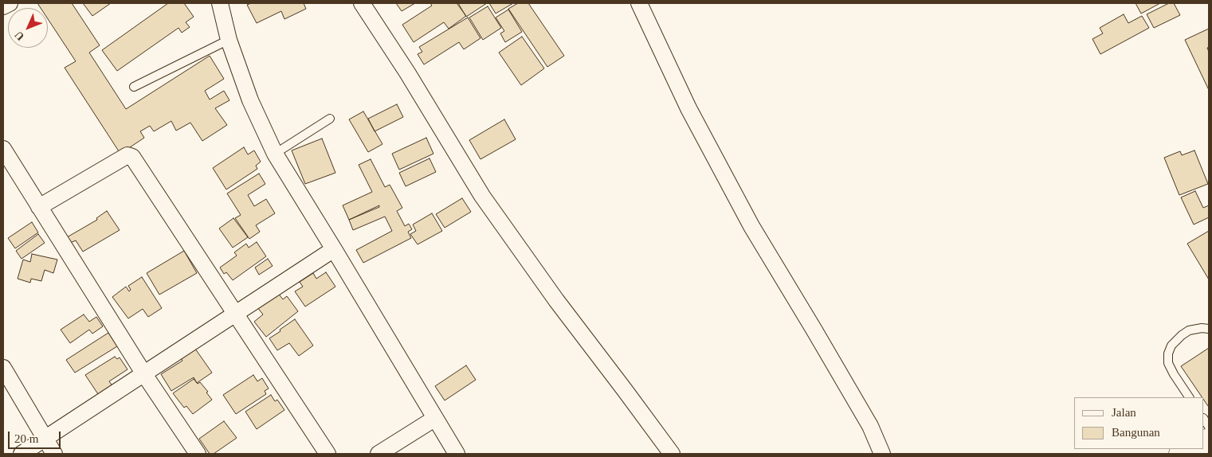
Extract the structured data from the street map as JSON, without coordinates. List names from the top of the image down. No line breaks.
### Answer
{"legend":["Jalan","Bangunan"],"scale_bar":"20 m","north":"bottom left"}
